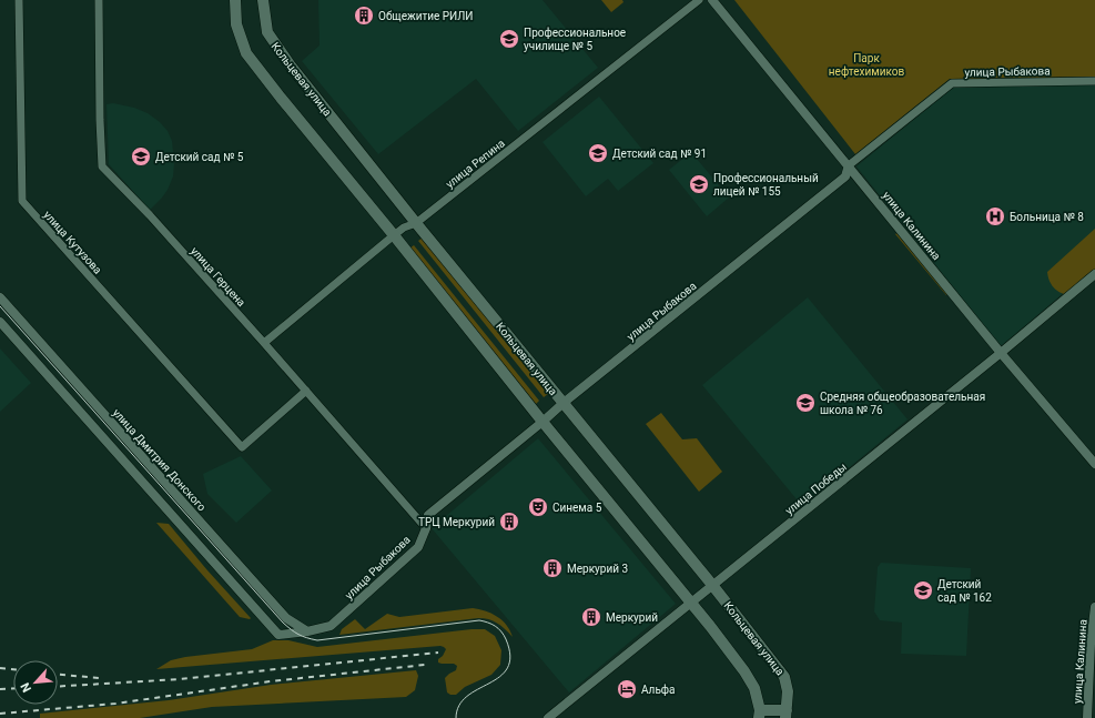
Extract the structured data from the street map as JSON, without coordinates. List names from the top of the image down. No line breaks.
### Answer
{"streets":{"main road":["Кольцевая улица"],"street":["улица Рыбакова","улица Репина","улица Калинина","улица Кутузова","улица Герцена","улица Дмитрия Донского","улица Победы"]},"crossings":[["улица Рыбакова","Кольцевая улица"],["улица Рыбакова","улица Калинина"],["улица Рыбакова","улица Герцена"],["улица Рыбакова","улица Дмитрия Донского"],["Кольцевая улица","улица Репина"],["Кольцевая улица","улица Победы"],["улица Репина","улица Герцена"],["улица Калинина","улица Победы"],["улица Кутузова","улица Герцена"]],"parks":["Парк нефтехимиков"],"places":{"building":["Общежитие РИЛИ","ТРЦ Меркурий","Меркурий 3","Меркурий"],"school or university":["Профессиональное училище № 5","Детский сад № 91","Детский сад № 5","Профессиональный лицей № 155","Средняя общеобразовательная школа № 76","Детский сад № 162"],"hospital":["Больница № 8"],"theatre":["Синема 5"],"hotel":["Альфа"]},"north":"bottom left"}
